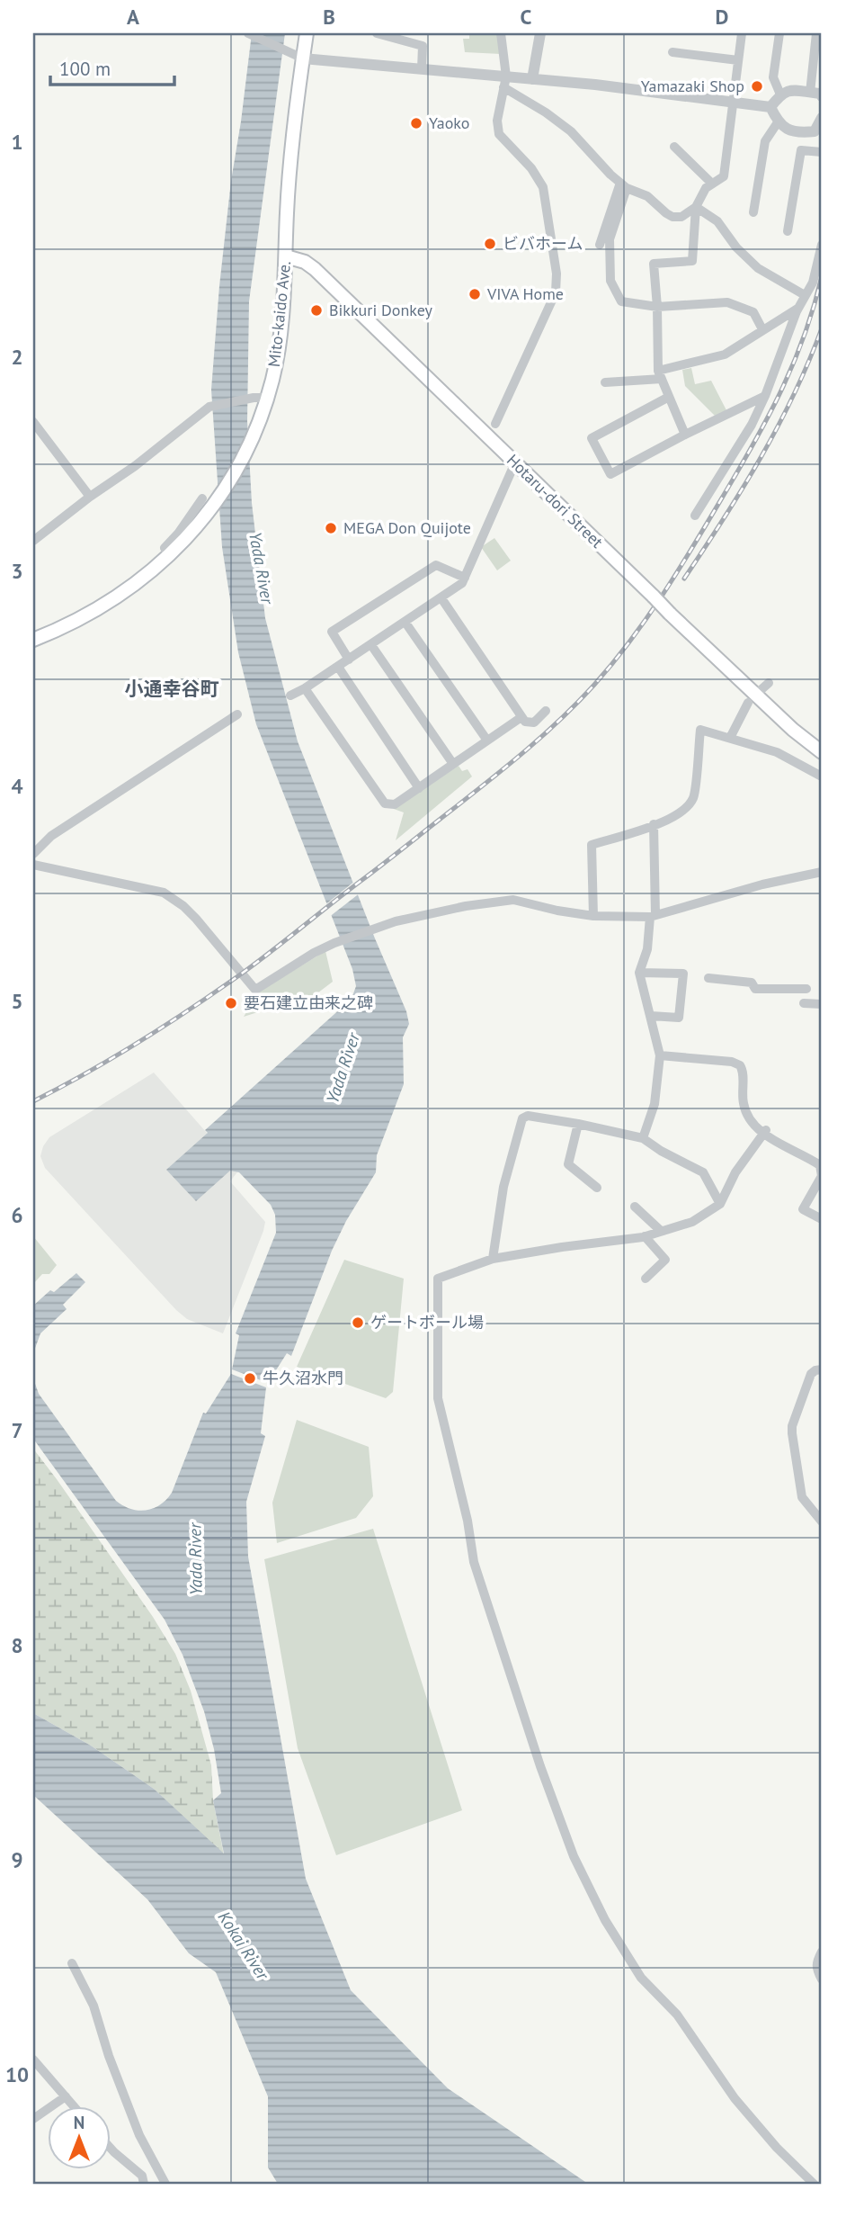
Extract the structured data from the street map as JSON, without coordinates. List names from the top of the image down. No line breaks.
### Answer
{"streets":{"main road":["Mito-kaido Ave.","Hotaru-dori Street"]},"crossings":[["Mito-kaido Ave.","Hotaru-dori Street"]],"districts":["小通幸谷町"],"water":["Yada River","Kokai River"],"places":["Yamazaki Shop","Yaoko","ビバホーム","VIVA Home","Bikkuri Donkey","MEGA Don Quijote","要石建立由来之碑","ゲートボール場","牛久沼水門"],"scale_bar":"100 m","north":"top","grid":{"columns":["A","B","C","D"],"rows":["1","2","3","4","5","6","7","8","9","10"]}}
